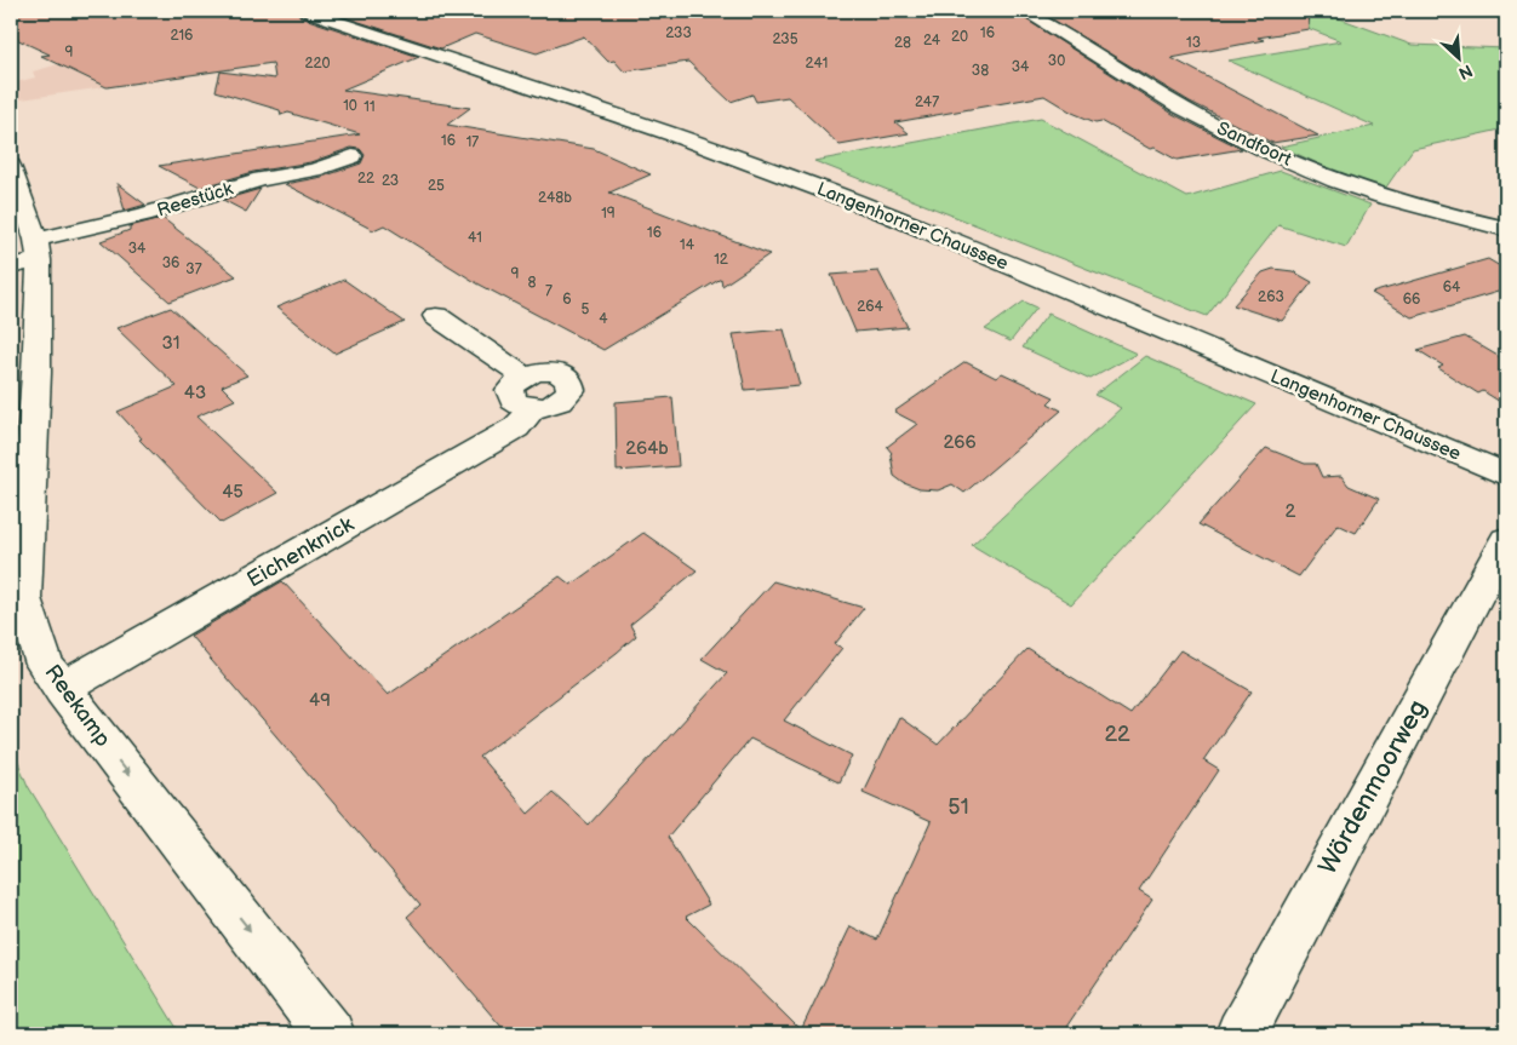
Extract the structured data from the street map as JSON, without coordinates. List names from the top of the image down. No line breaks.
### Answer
{"streets":{"street":["Sandfoort","Reestück","Langenhorner Chaussee","Eichenknick","Reekamp","Wördenmoorweg"]},"crossings":[["Reestück","Reekamp"],["Eichenknick","Reekamp"]],"one_way":["Reekamp"],"house_numbers":["233","16","216","20","235","24","28","13","9","30","220","241","34","38","247","10","11","16","17","22","23","25","248b","19","16","41","14","34","12","36","37","9","8","64","7","263","6","66","264","5","4","31","43","266","264b","45","2","49","22","51"],"north":"bottom right"}
